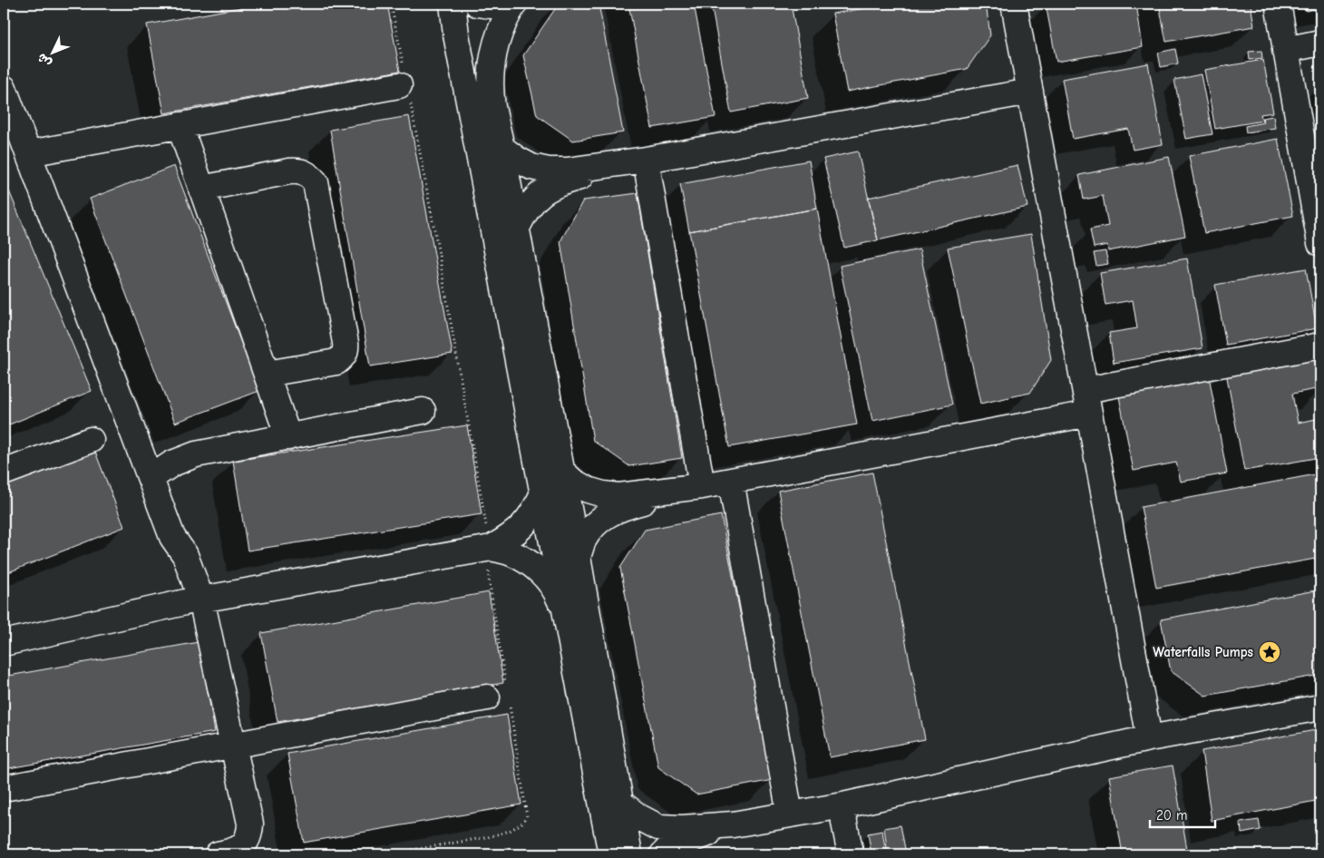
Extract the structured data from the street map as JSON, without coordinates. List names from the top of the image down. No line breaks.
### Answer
{"places":{"place":["Waterfalls Pumps"]},"scale_bar":"20 m","north":"bottom left"}
